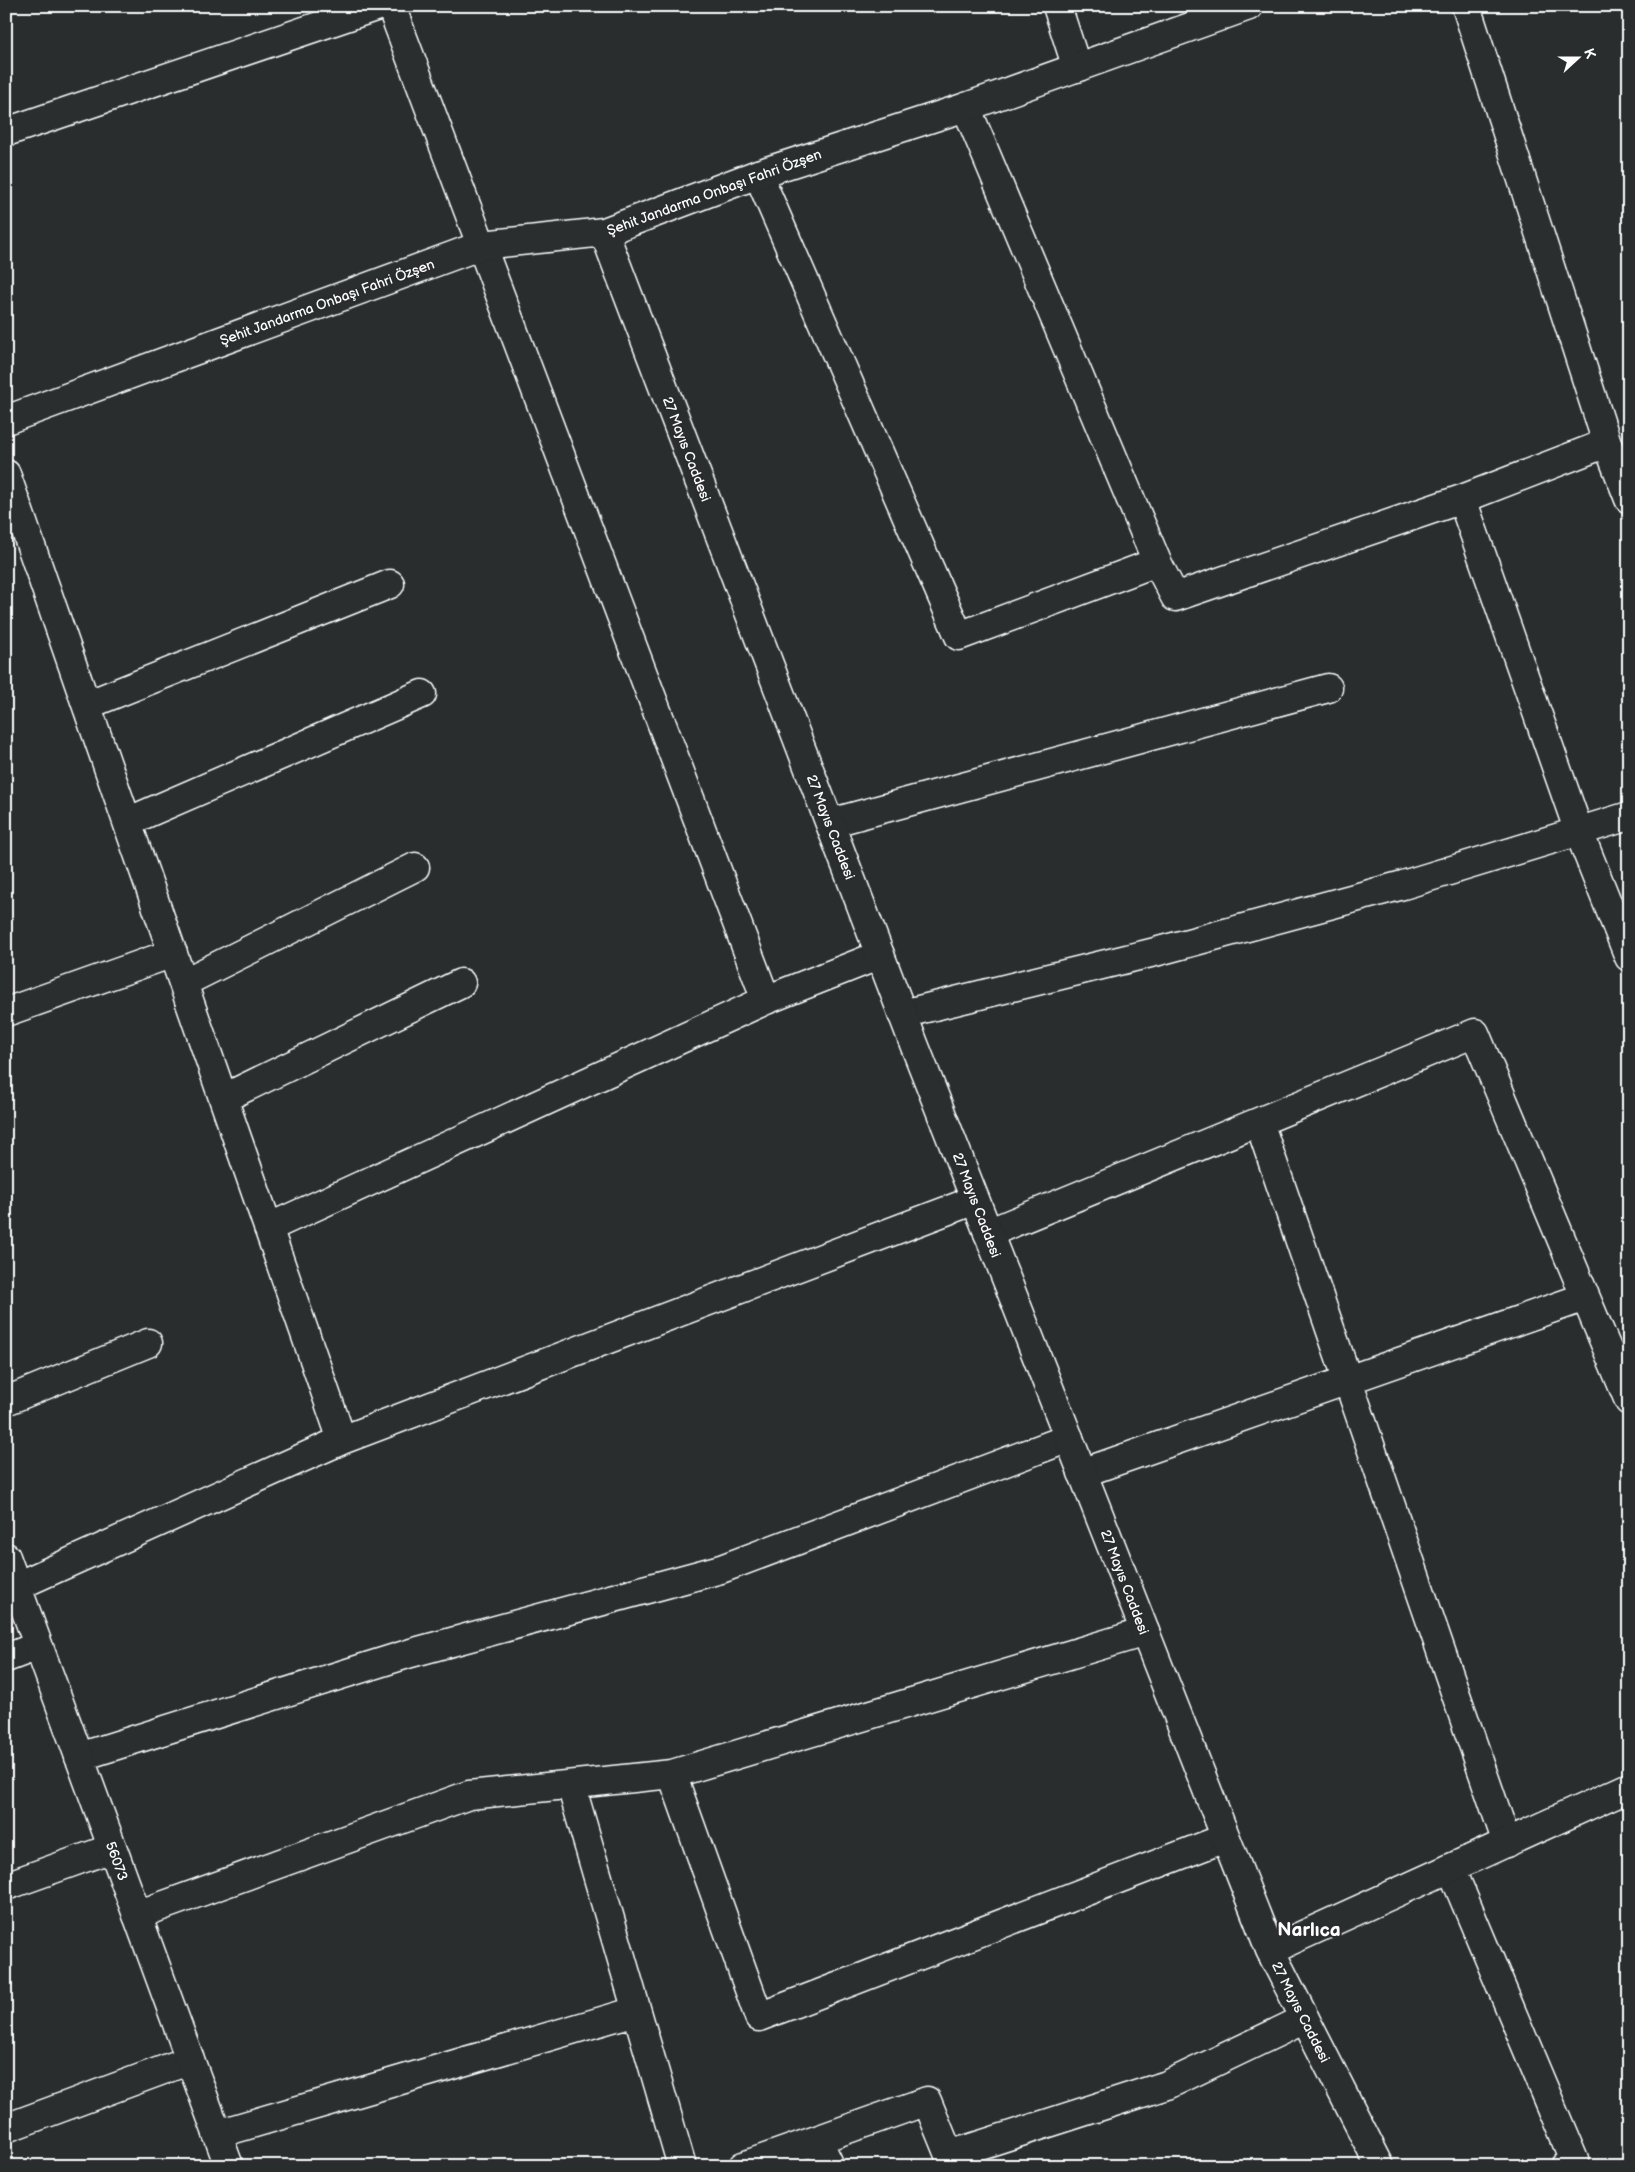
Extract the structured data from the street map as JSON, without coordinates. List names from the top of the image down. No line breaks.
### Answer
{"streets":{"street":["Şehit Jandarma Onbaşı Fahri Özşen","27 Mayıs Caddesi","56073"]},"crossings":[["Şehit Jandarma Onbaşı Fahri Özşen","27 Mayıs Caddesi"]],"districts":["Narlıca"],"north":"right"}
